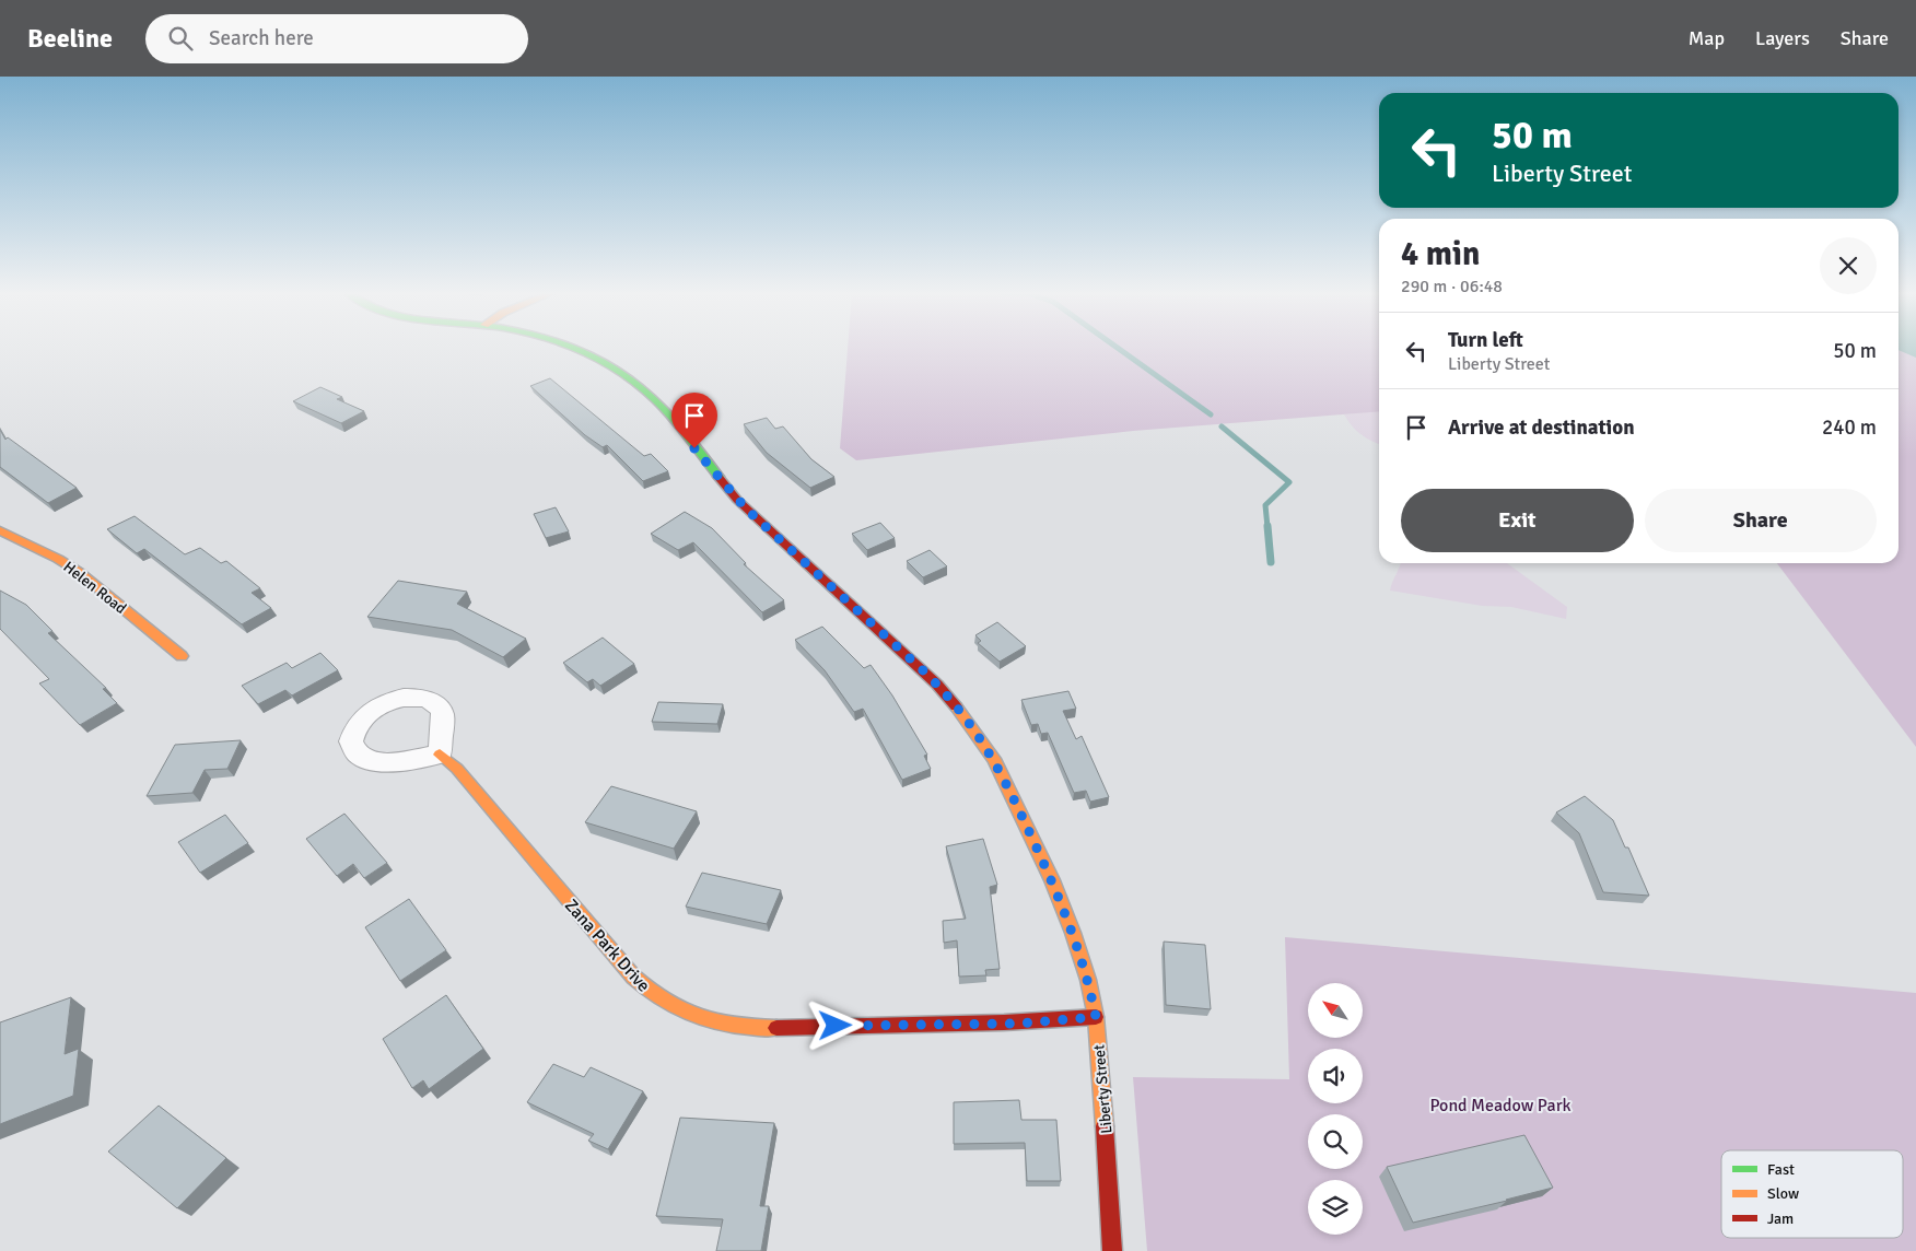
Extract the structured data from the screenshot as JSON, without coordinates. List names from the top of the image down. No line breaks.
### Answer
{"streets":{"main road":["Helen Road","Zana Park Drive","Liberty Street"]},"crossings":[["Zana Park Drive","Liberty Street"]],"parks":["Pond Meadow Park"],"legend":["Fast","Slow","Jam"],"north":"top left","page":{"header":"Beeline","search":"Search here","nav":["Map","Layers","Share"],"turn":["50 m","Liberty Street"],"heading":["4 min","290 m · 06:48"],"list":[{"name":"Turn left","note":"Liberty Street","value":"50 m"},{"name":"Arrive at destination","value":"240 m"}],"buttons":["Exit","Share"]}}
